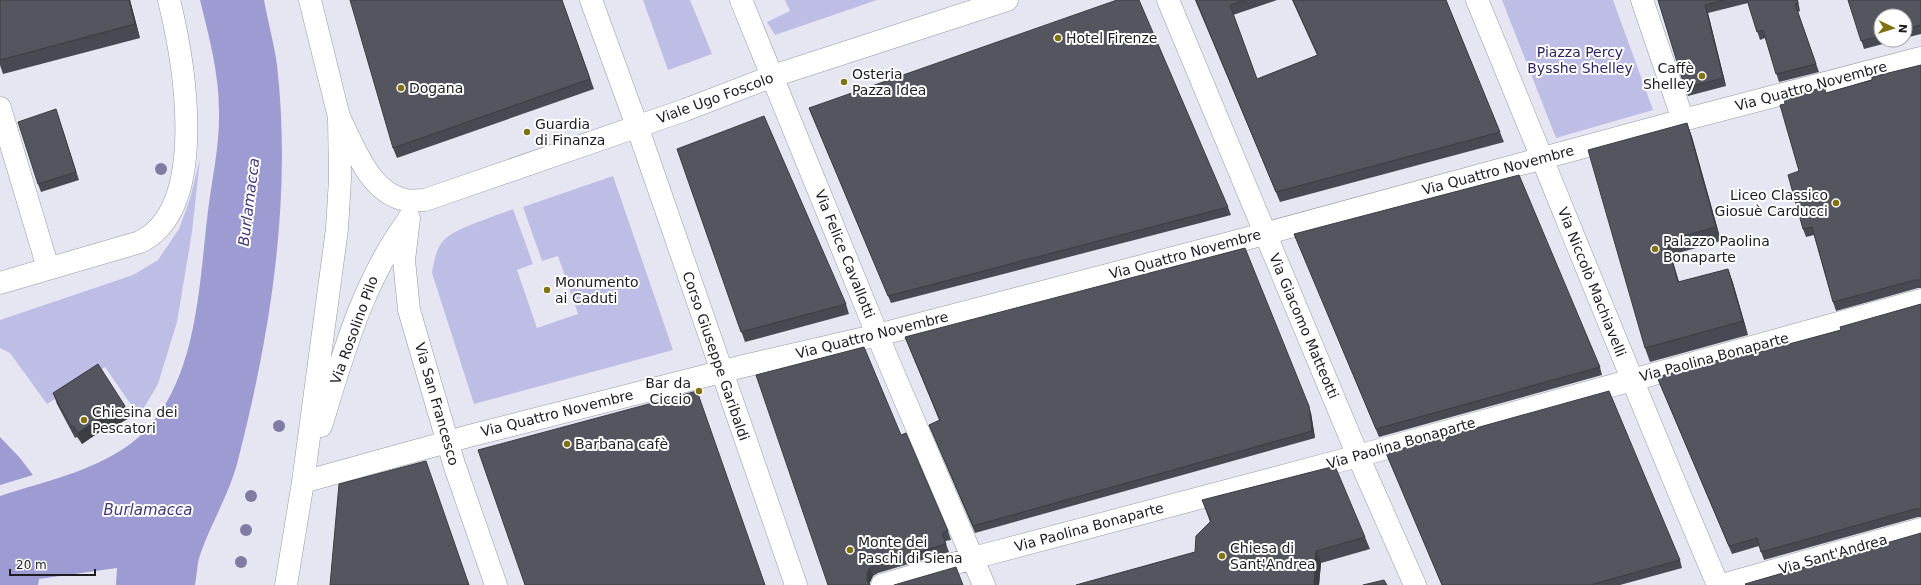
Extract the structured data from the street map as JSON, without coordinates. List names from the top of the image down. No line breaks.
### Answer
{"streets":{"street":["Via Quattro Novembre","Viale Ugo Foscolo","Via Felice Cavallotti","Via Niccolò Machiavelli","Via Giacomo Matteotti","Via Rosolino Pilo","Corso Giuseppe Garibaldi","Via Paolina Bonaparte","Via San Francesco","Via Sant'Andrea"]},"crossings":[["Via Quattro Novembre","Via Felice Cavallotti"],["Via Quattro Novembre","Via Niccolò Machiavelli"],["Via Quattro Novembre","Via Giacomo Matteotti"],["Via Quattro Novembre","Via Rosolino Pilo"],["Via Quattro Novembre","Corso Giuseppe Garibaldi"],["Via Quattro Novembre","Via San Francesco"],["Viale Ugo Foscolo","Via Felice Cavallotti"],["Viale Ugo Foscolo","Via Rosolino Pilo"],["Viale Ugo Foscolo","Corso Giuseppe Garibaldi"],["Via Felice Cavallotti","Via Paolina Bonaparte"],["Via Niccolò Machiavelli","Via Paolina Bonaparte"],["Via Giacomo Matteotti","Via Paolina Bonaparte"],["Via Rosolino Pilo","Via San Francesco"]],"water":["Burlamacca"],"parks":["Piazza Percy Bysshe Shelley"],"places":["Hotel Firenze","Caffè Shelley","Osteria Pazza Idea","Dogana","Guardia di Finanza","Liceo Classico Giosuè Carducci","Palazzo Paolina Bonaparte","Monumento ai Caduti","Bar da Ciccio","Chiesina dei Pescatori","Barbana cafè","Monte dei Paschi di Siena","Chiesa di Sant'Andrea"],"scale_bar":"20 m","north":"right"}
